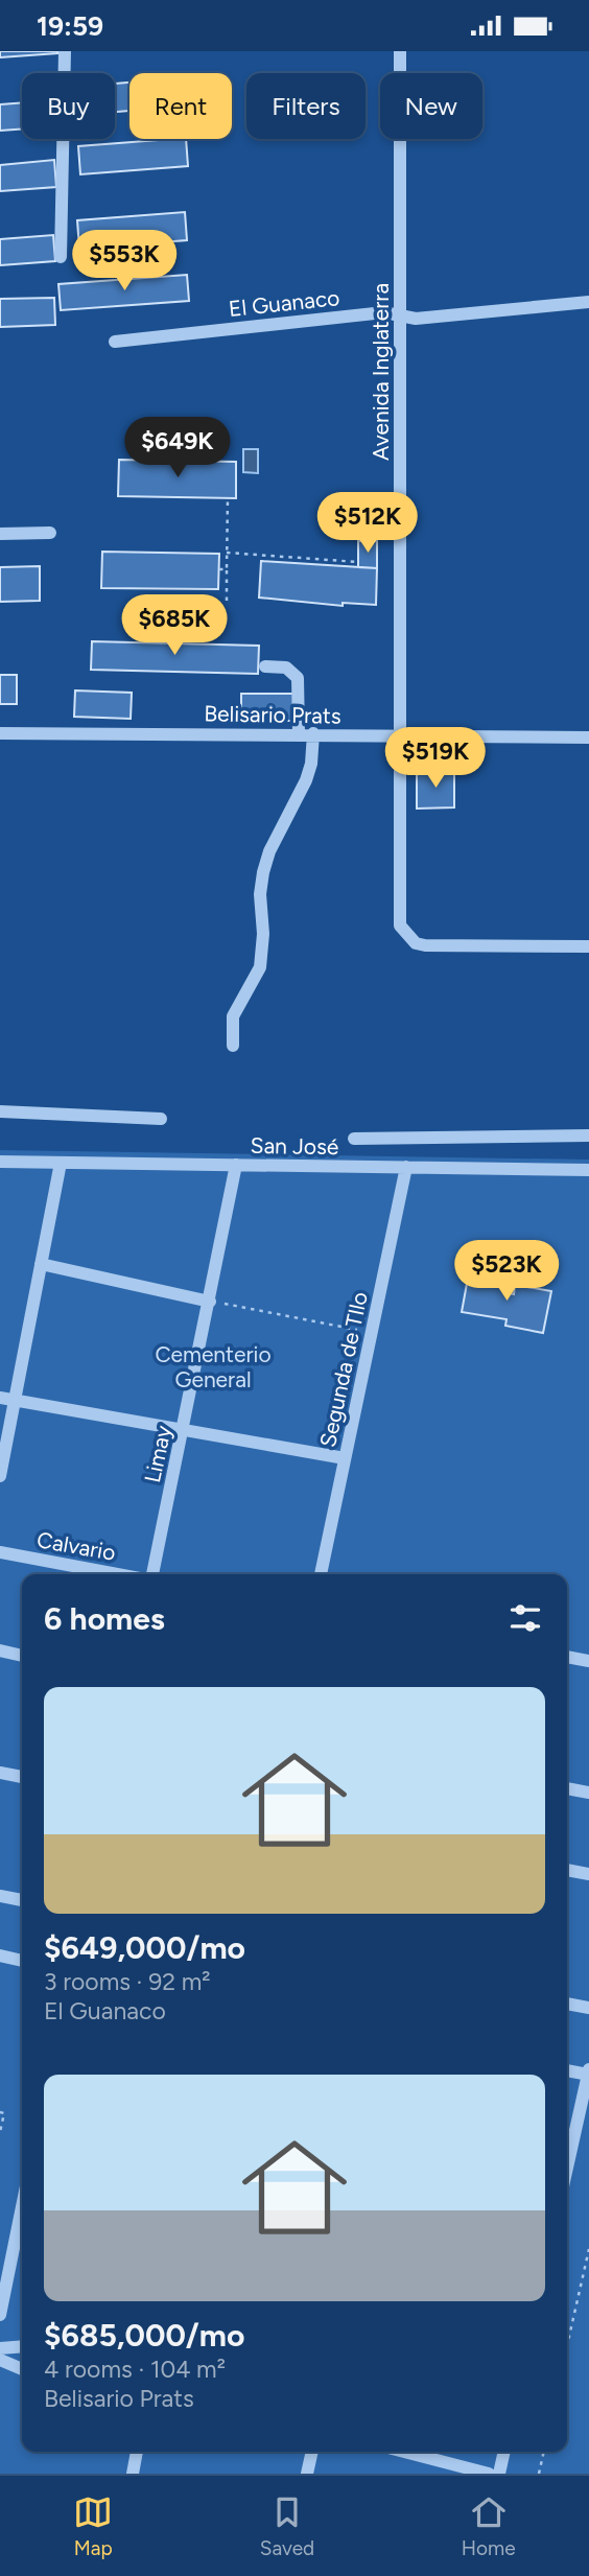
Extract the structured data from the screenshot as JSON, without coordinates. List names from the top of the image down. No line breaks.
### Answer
{"streets":{"street":["El Guanaco","Avenida Inglaterra","Belisario Prats","San José","Segunda de TIlo","Limay","Calvario"]},"crossings":[["El Guanaco","Avenida Inglaterra"],["Avenida Inglaterra","Belisario Prats"],["San José","Segunda de TIlo"],["San José","Limay"]],"parks":["Cementerio General"],"page":{"status":"19:59","chip":["Buy","Rent","Filters","New"],"price":["$553K","$649K","$512K","$685K","$519K","$523K"],"heading":"6 homes","list":[{"name":"$649,000/mo","note":"3 rooms · 92 m² · El Guanaco"},{"name":"$685,000/mo","note":"4 rooms · 104 m² · Belisario Prats"}],"tabs":["Map","Saved","Home"]}}
